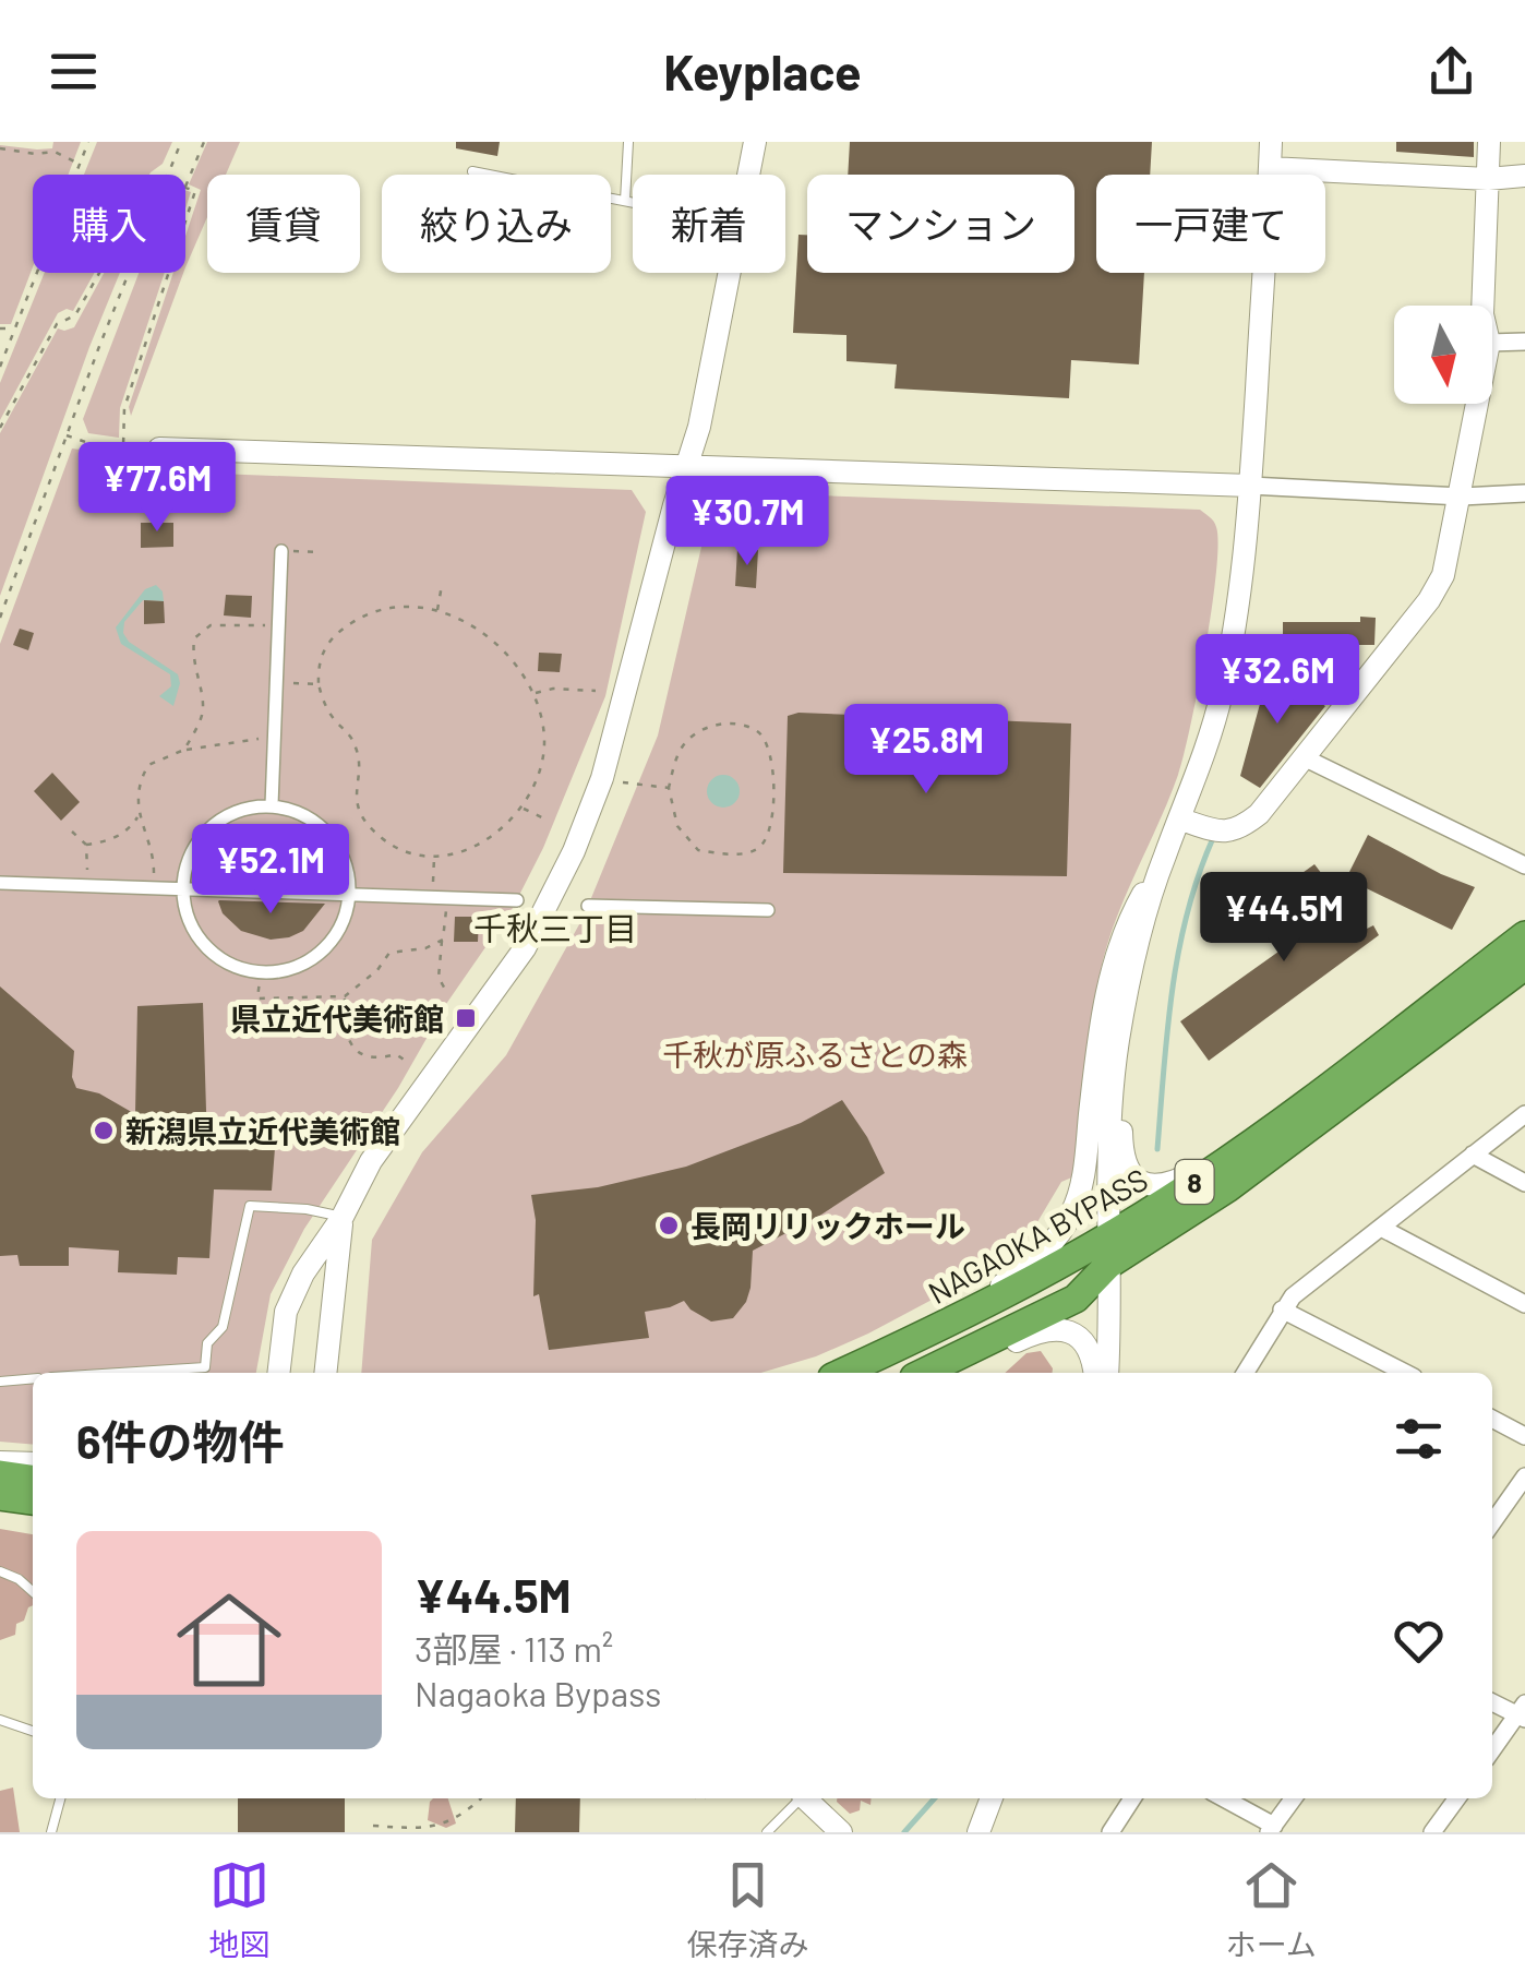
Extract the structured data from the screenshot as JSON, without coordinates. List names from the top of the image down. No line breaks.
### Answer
{"streets":{"highway":["8","NAGAOKA BYPASS"]},"districts":["千秋三丁目"],"parks":["千秋が原ふるさとの森"],"places":{"transit":["県立近代美術館"],"other":["新潟県立近代美術館","長岡リリックホール"]},"north":"bottom","page":{"header":"Keyplace","chip":["購入","賃貸","絞り込み","新着","マンション","一戸建て"],"price":["¥77.6M","¥30.7M","¥32.6M","¥25.8M","¥52.1M","¥44.5M"],"heading":"6件の物件","list":[{"name":"¥44.5M","note":"3部屋 · 113 m² · Nagaoka Bypass"}],"tabs":["地図","保存済み","ホーム"]}}
